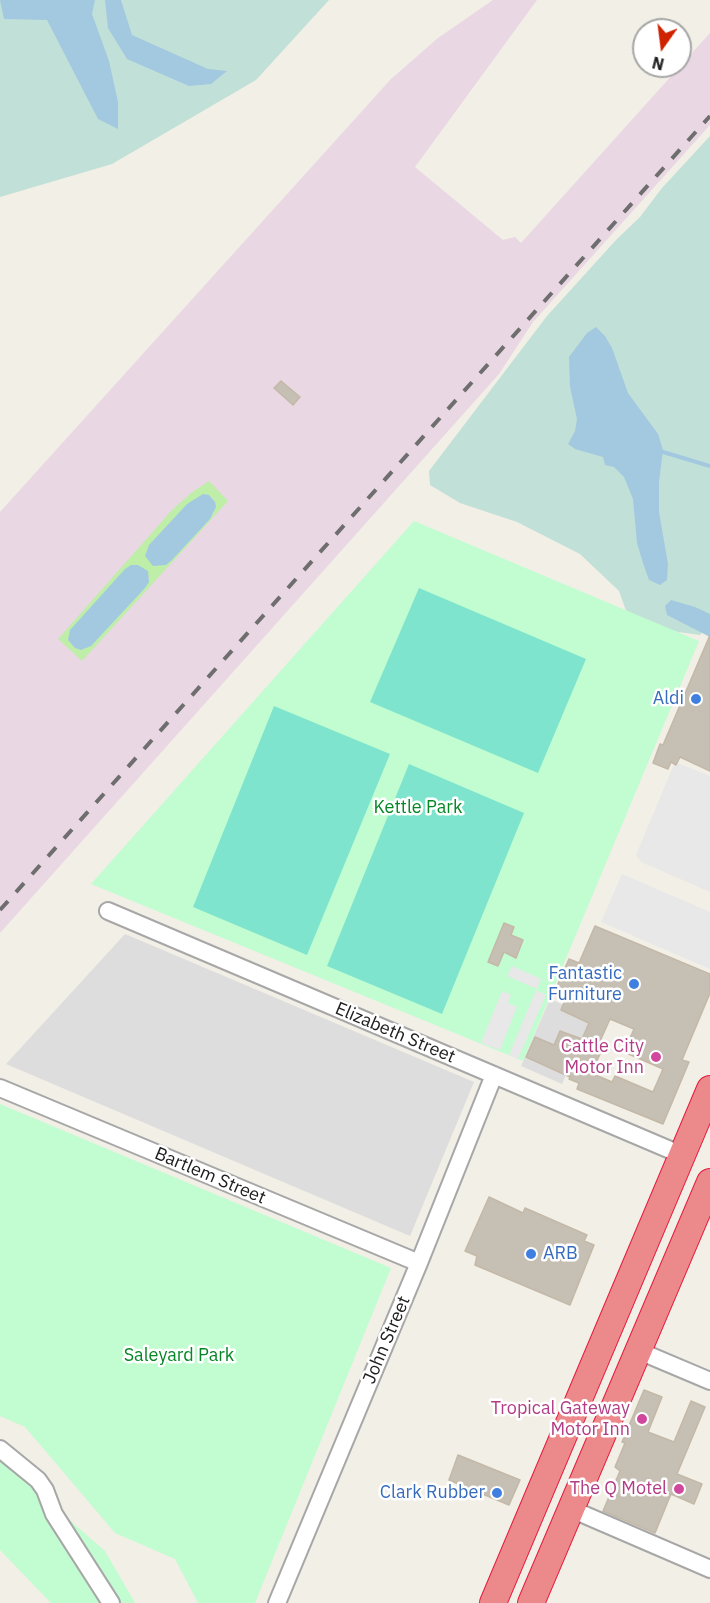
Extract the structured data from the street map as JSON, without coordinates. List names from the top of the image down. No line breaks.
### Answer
{"streets":{"street":["Elizabeth Street","Bartlem Street","John Street"]},"crossings":[["Elizabeth Street","John Street"],["Bartlem Street","John Street"]],"parks":["Kettle Park","Saleyard Park"],"places":["Aldi","Fantastic Furniture","Cattle City Motor Inn","ARB","Tropical Gateway Motor Inn","The Q Motel","Clark Rubber"],"north":"bottom"}
